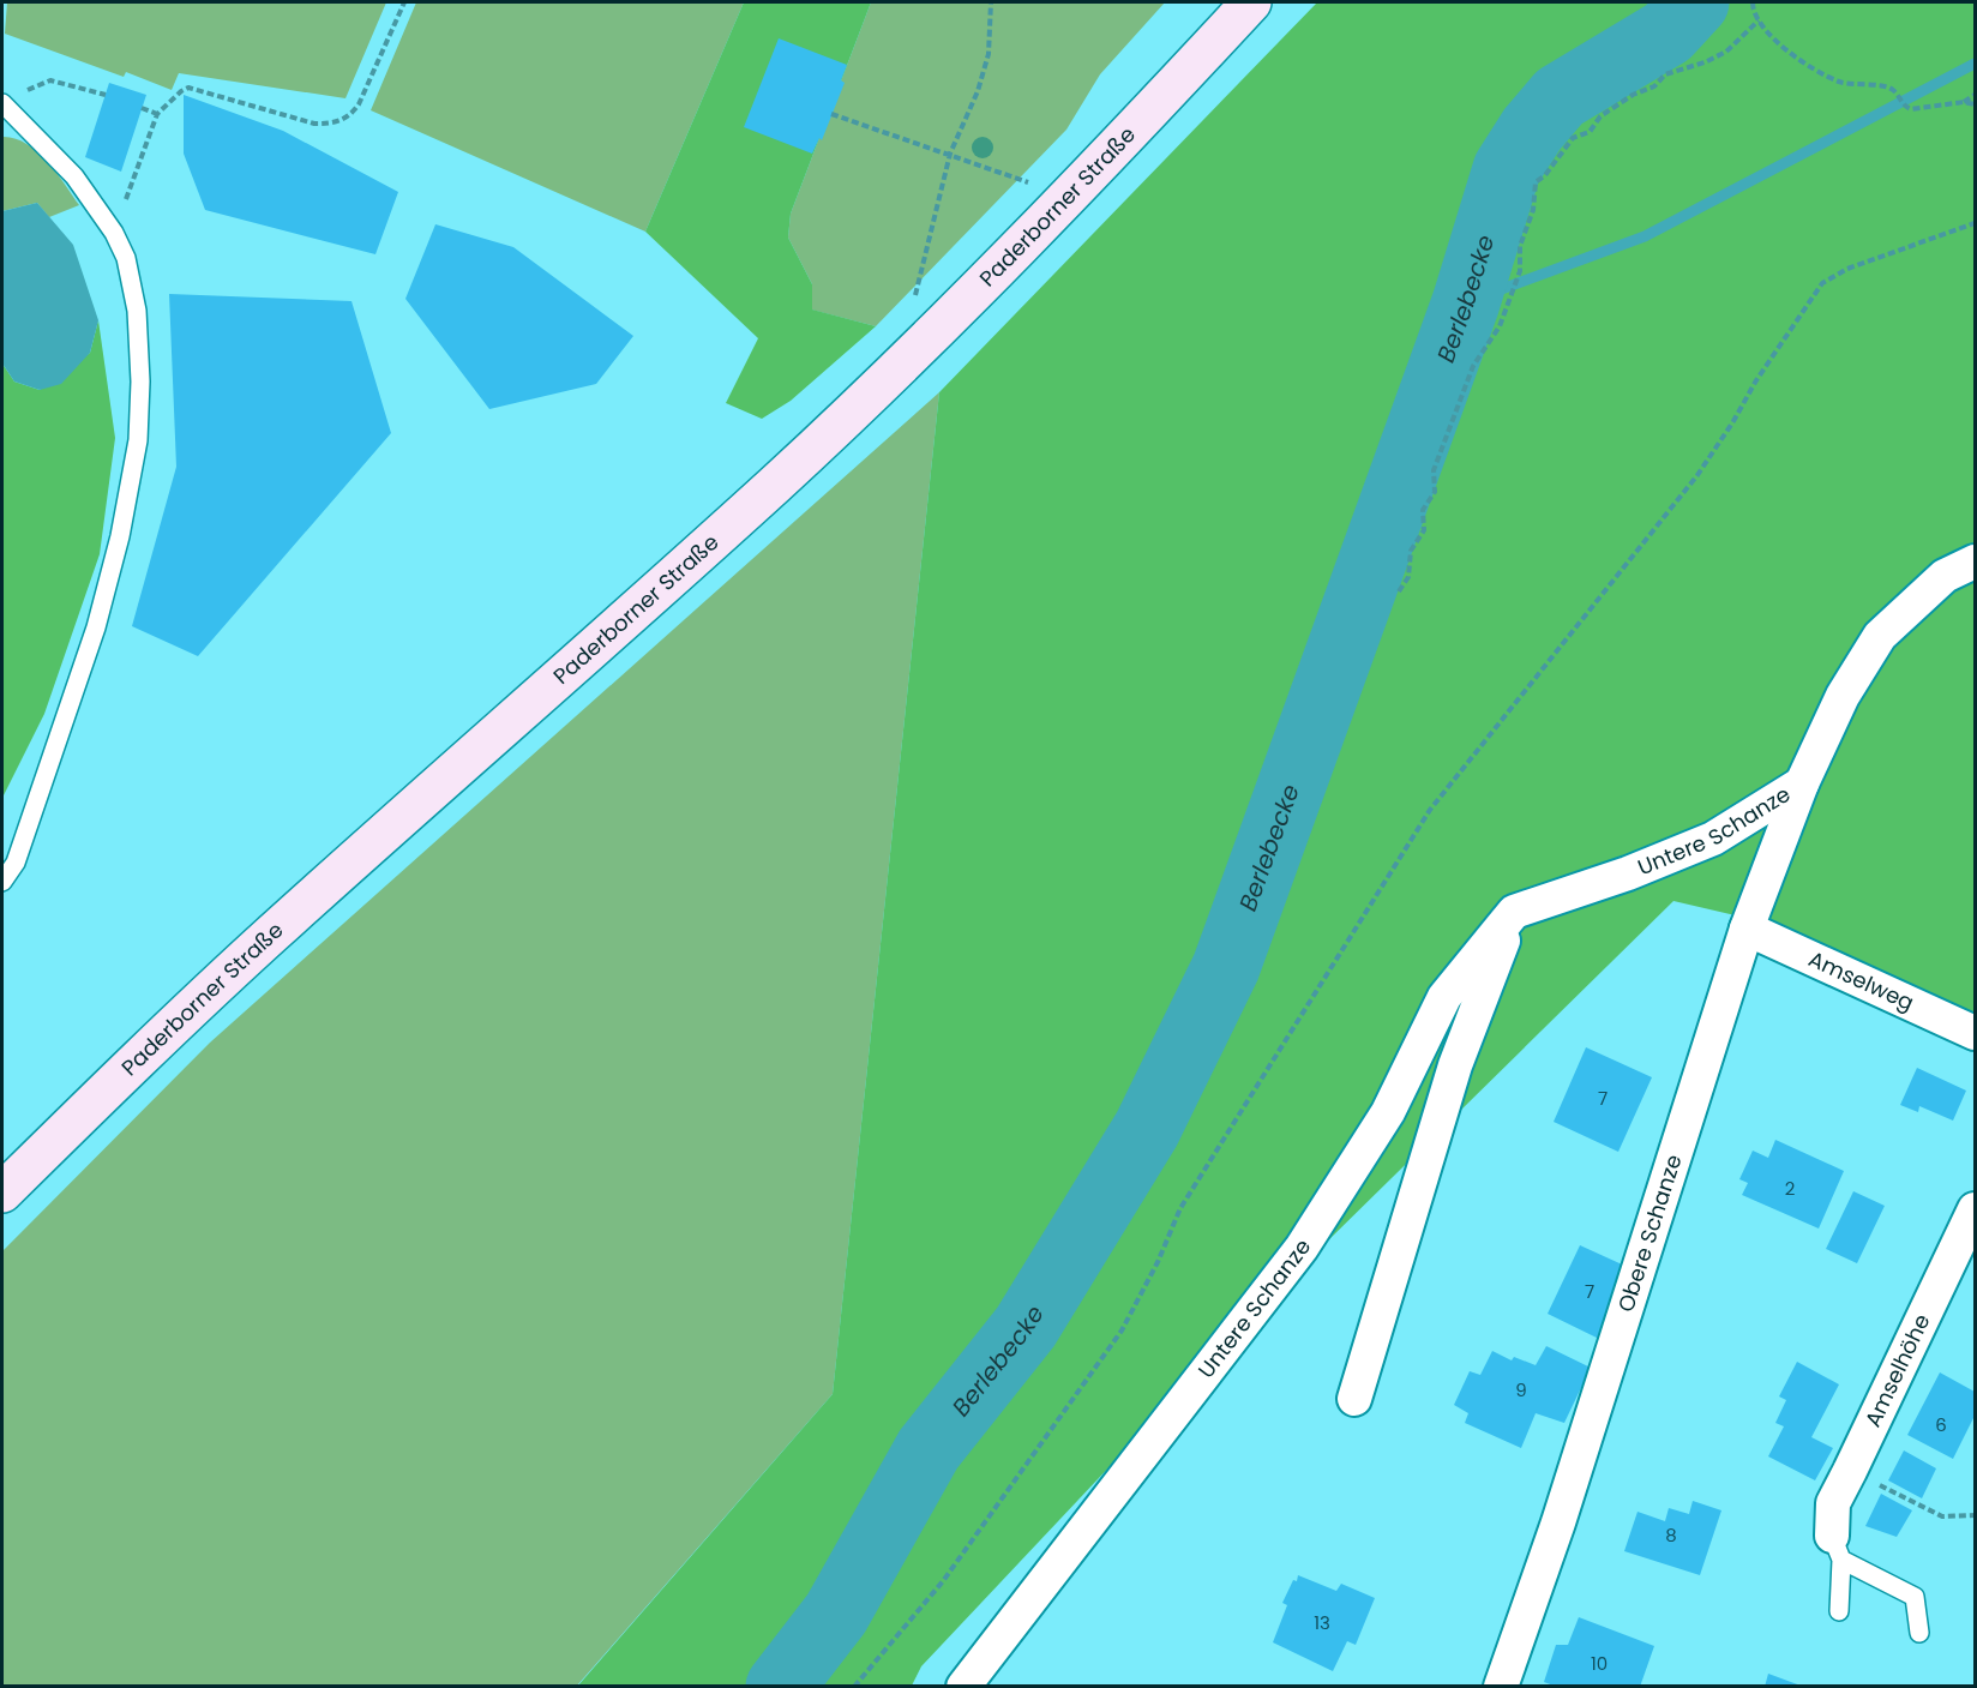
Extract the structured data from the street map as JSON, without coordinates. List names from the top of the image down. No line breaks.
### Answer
{"streets":{"main road":["Paderborner Straße"],"street":["Untere Schanze","Amselweg","Obere Schanze","Amselhöhe"]},"crossings":[["Untere Schanze","Obere Schanze"],["Amselweg","Obere Schanze"]],"water":["Berlebecke"],"house_numbers":["7","2","7","9","6","8","13","10"]}
